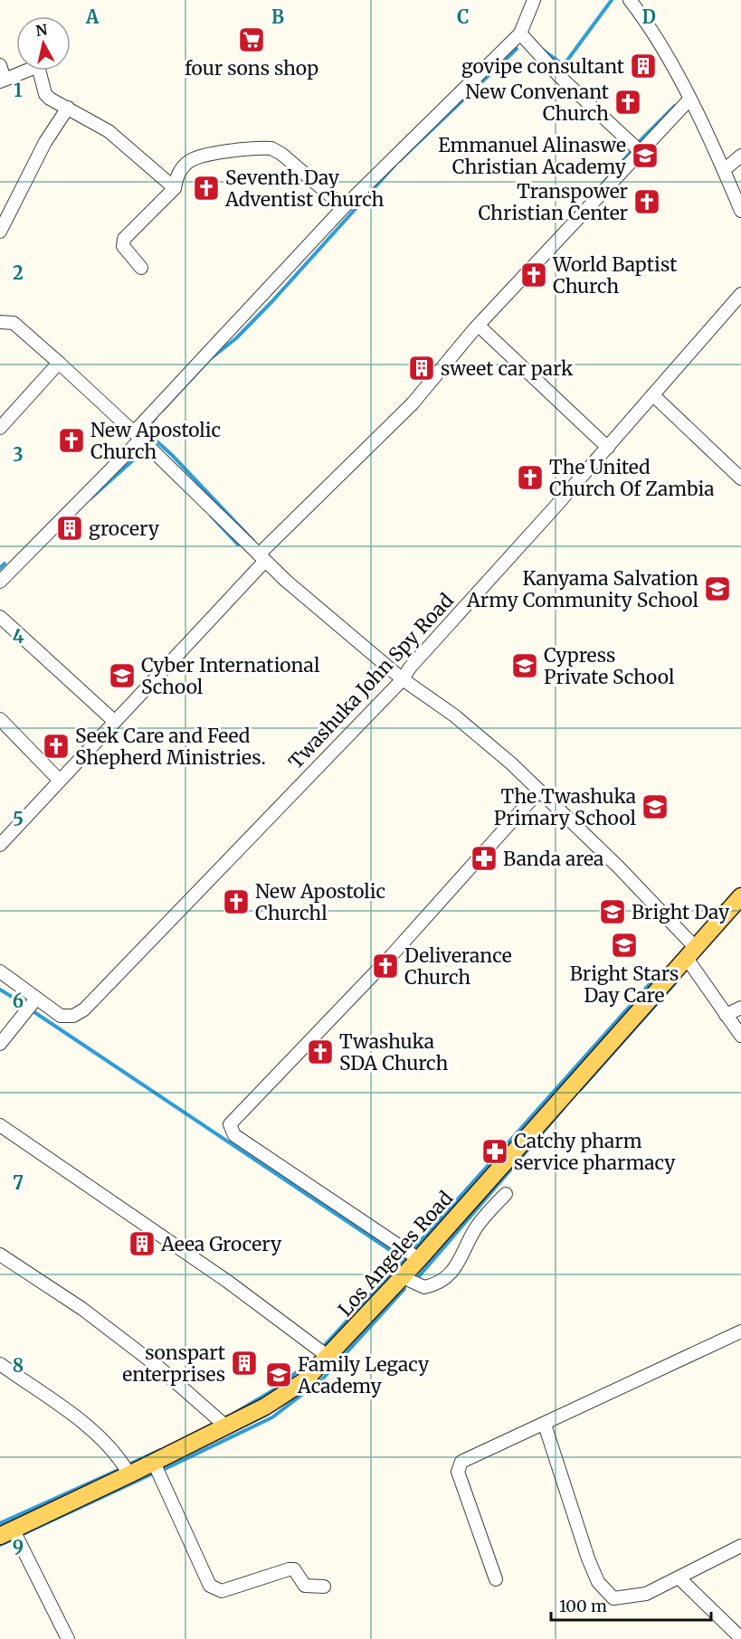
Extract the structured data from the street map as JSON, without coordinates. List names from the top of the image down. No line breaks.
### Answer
{"streets":{"main road":["Los Angeles Road"],"street":["Twashuka John Spy Road"]},"places":{"supermarket":["four sons shop"],"building":["govipe consultant","sweet car park","grocery","Aeea Grocery","sonspart enterprises"],"church":["New Convenant Church","Seventh Day Adventist Church","Transpower Christian Center","World Baptist Church","New Apostolic Church","The United Church Of Zambia","Seek Care and Feed Shepherd Ministries.","New Apostolic Churchl","Deliverance Church","Twashuka SDA Church"],"school or university":["Emmanuel Alinaswe Christian Academy","Kanyama Salvation Army Community School","Cypress Private School","Cyber International School","The Twashuka Primary School","Bright Day","Bright Stars Day Care","Family Legacy Academy"],"pharmacy":["Banda area","Catchy pharm service pharmacy"]},"scale_bar":"100 m","north":"top","grid":{"columns":["A","B","C","D"],"rows":["1","2","3","4","5","6","7","8","9"]}}
